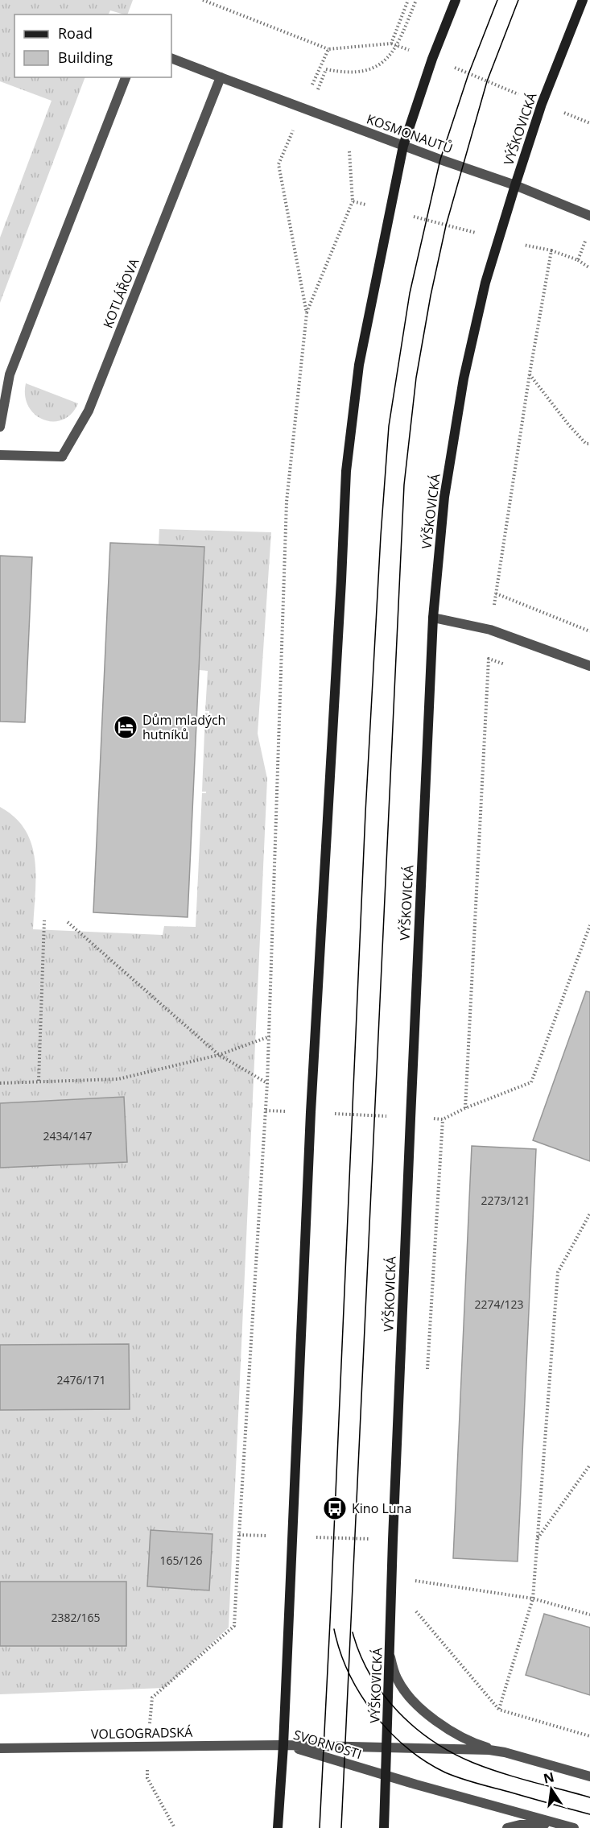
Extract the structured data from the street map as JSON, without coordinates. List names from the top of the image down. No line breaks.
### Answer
{"streets":{"street":["VÝŠKOVICKÁ","KOSMONAUTŮ","KOTLÁŘOVA","VOLGOGRADSKÁ","SVORNOSTI"]},"crossings":[["VÝŠKOVICKÁ","KOSMONAUTŮ"],["VÝŠKOVICKÁ","SVORNOSTI"],["KOSMONAUTŮ","KOTLÁŘOVA"],["VOLGOGRADSKÁ","SVORNOSTI"]],"places":{"hotel":["Dům mladých hutníků"],"bus stop":["Kino Luna"]},"house_numbers":["2434/147","2273/121","2274/123","2476/171","165/126","2382/165"],"legend":["Road","Building"],"north":"top"}
